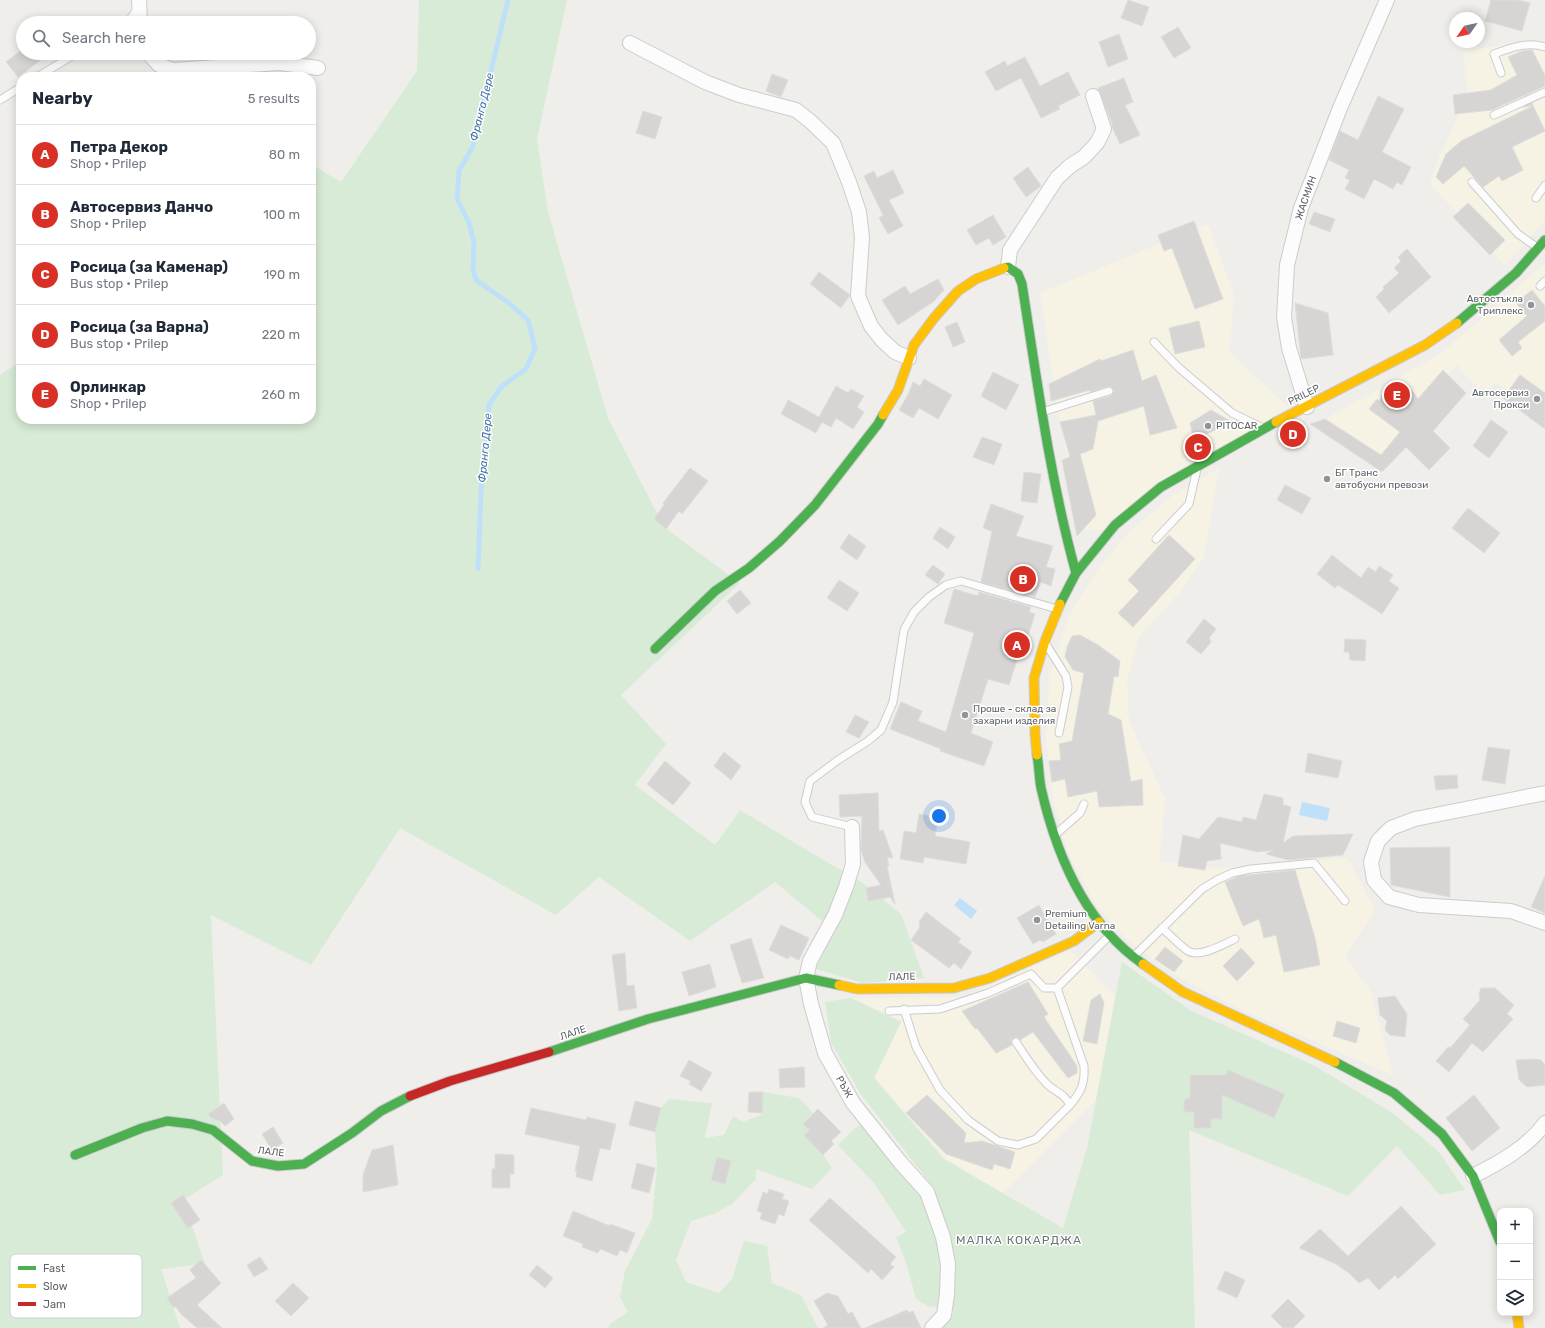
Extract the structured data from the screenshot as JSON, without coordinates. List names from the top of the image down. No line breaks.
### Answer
{"streets":{"street":["ЖАСМИН","PRILEP","ЛАЛЕ","РЪЖ"]},"crossings":[["ЖАСМИН","PRILEP"],["PRILEP","ЛАЛЕ"],["ЛАЛЕ","РЪЖ"]],"districts":["МАЛКА КОКАРДЖА"],"water":["Франга Дере"],"places":["Автостъкла Триплекс","Автосервиз Прокси","PITOCAR","БГ Транс автобусни превози","Проше - склад за захарни изделия","Premium Detailing Varna"],"legend":["Fast","Slow","Jam"],"north":"bottom left","page":{"search":"Search here","heading":["Nearby","5 results"],"list":[{"mark":"A","name":"Петра Декор","note":"Shop · Prilep","value":"80 m"},{"mark":"B","name":"Автосервиз Данчо","note":"Shop · Prilep","value":"100 m"},{"mark":"C","name":"Росица (за Каменар)","note":"Bus stop · Prilep","value":"190 m"},{"mark":"D","name":"Росица (за Варна)","note":"Bus stop · Prilep","value":"220 m"},{"mark":"E","name":"Орлинкар","note":"Shop · Prilep","value":"260 m"}],"pins":["E","D","C","B","A"],"map_buttons":["+","−"]}}
